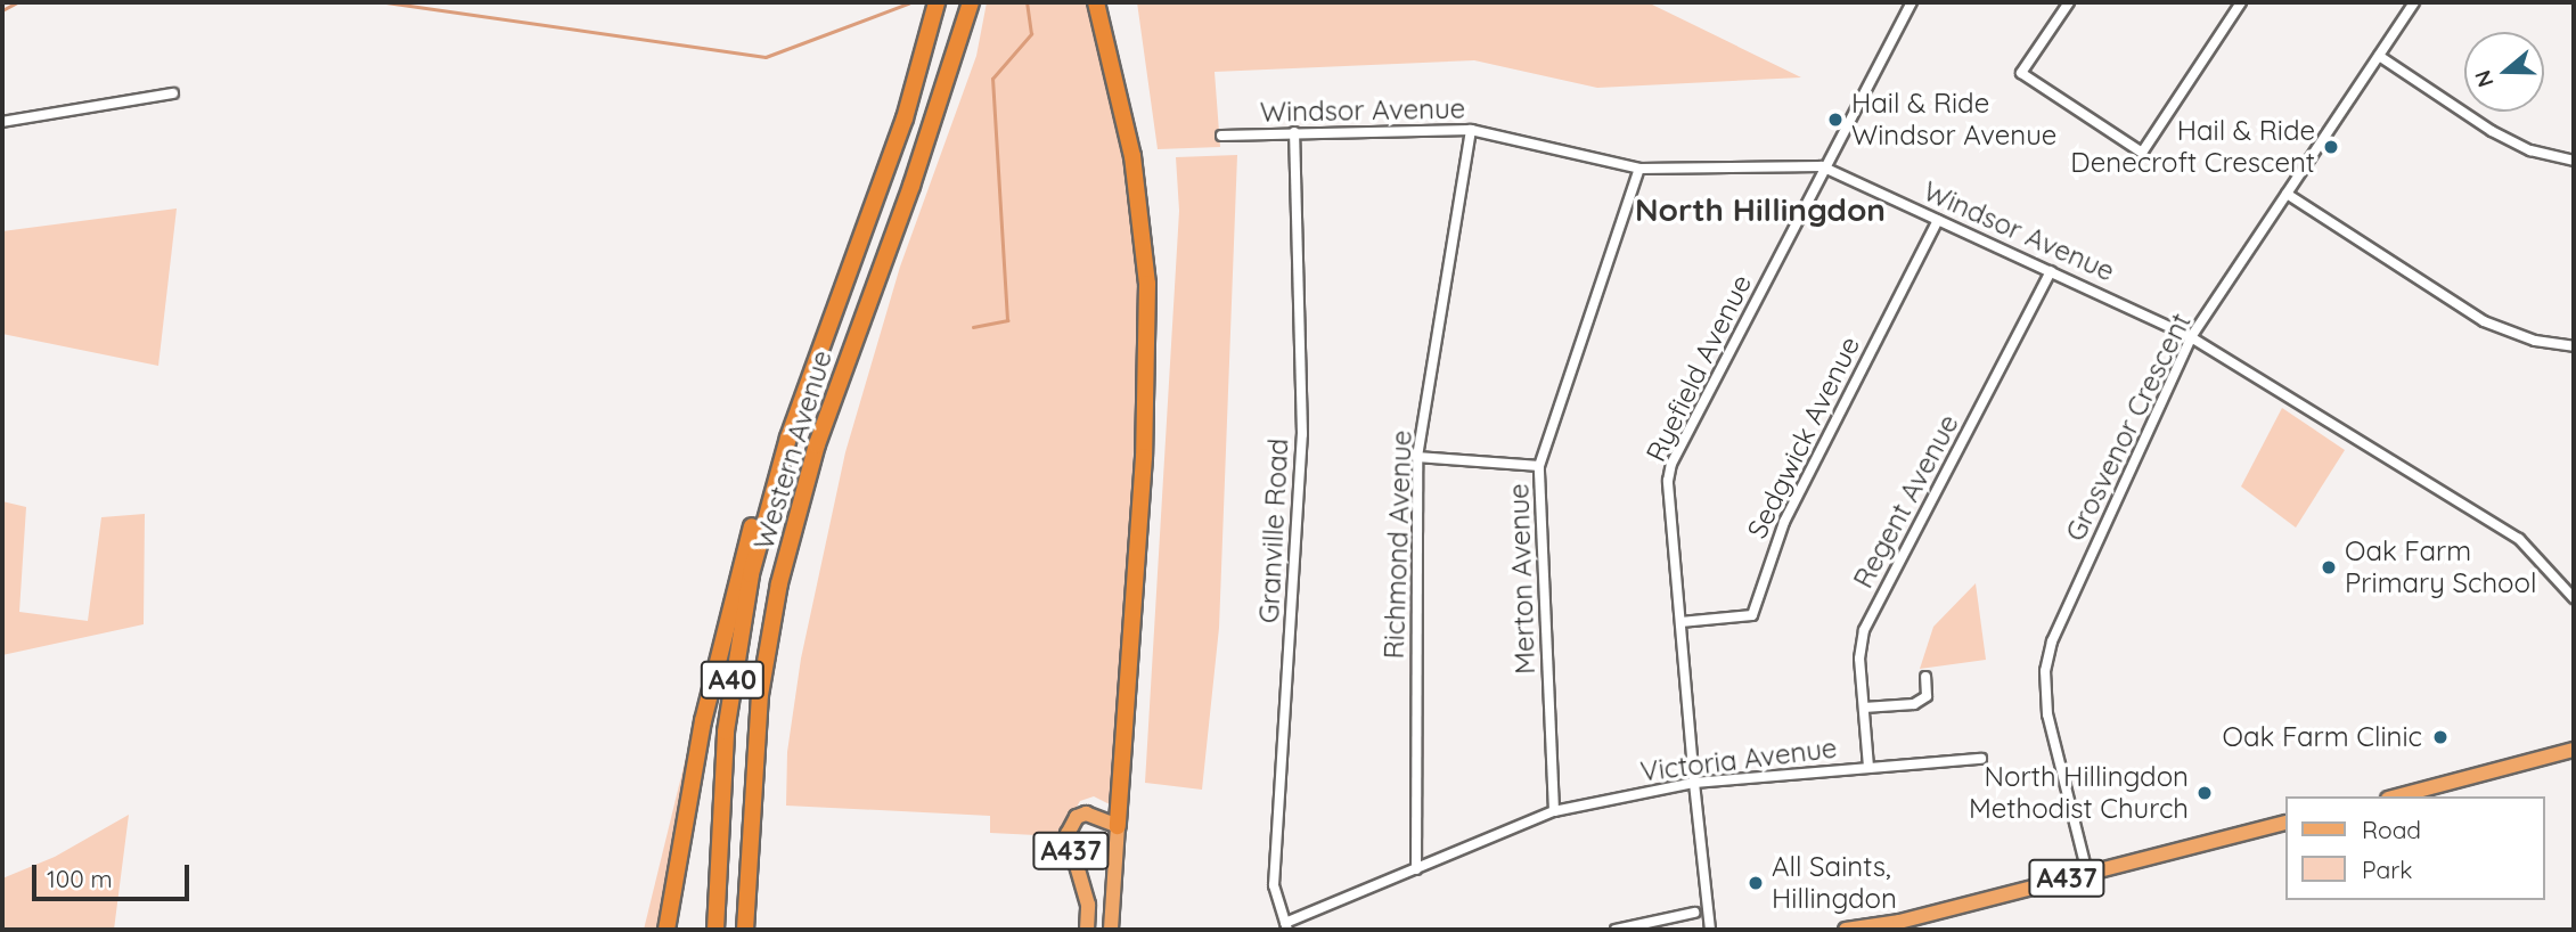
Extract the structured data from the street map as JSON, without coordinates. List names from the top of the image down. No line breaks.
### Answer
{"streets":{"highway":["Western Avenue","A40"],"main road":["A437"],"street":["Windsor Avenue","Ryefield Avenue","Grosvenor Crescent","Sedgwick Avenue","Regent Avenue","Granville Road","Richmond Avenue","Merton Avenue","Victoria Avenue"]},"crossings":[["Windsor Avenue","Ryefield Avenue"],["Windsor Avenue","Grosvenor Crescent"],["Windsor Avenue","Sedgwick Avenue"],["Windsor Avenue","Regent Avenue"],["Windsor Avenue","Granville Road"],["Windsor Avenue","Richmond Avenue"],["Windsor Avenue","Merton Avenue"],["Ryefield Avenue","Sedgwick Avenue"],["Ryefield Avenue","Victoria Avenue"],["Grosvenor Crescent","A437"],["Regent Avenue","Victoria Avenue"],["Granville Road","Victoria Avenue"],["Richmond Avenue","Victoria Avenue"],["Merton Avenue","Victoria Avenue"]],"districts":["North Hillingdon"],"places":["Hail & Ride Windsor Avenue","Hail & Ride Denecroft Crescent","Oak Farm Primary School","Oak Farm Clinic","North Hillingdon Methodist Church","All Saints, Hillingdon"],"legend":["Road","Park"],"scale_bar":"100 m","north":"left"}
